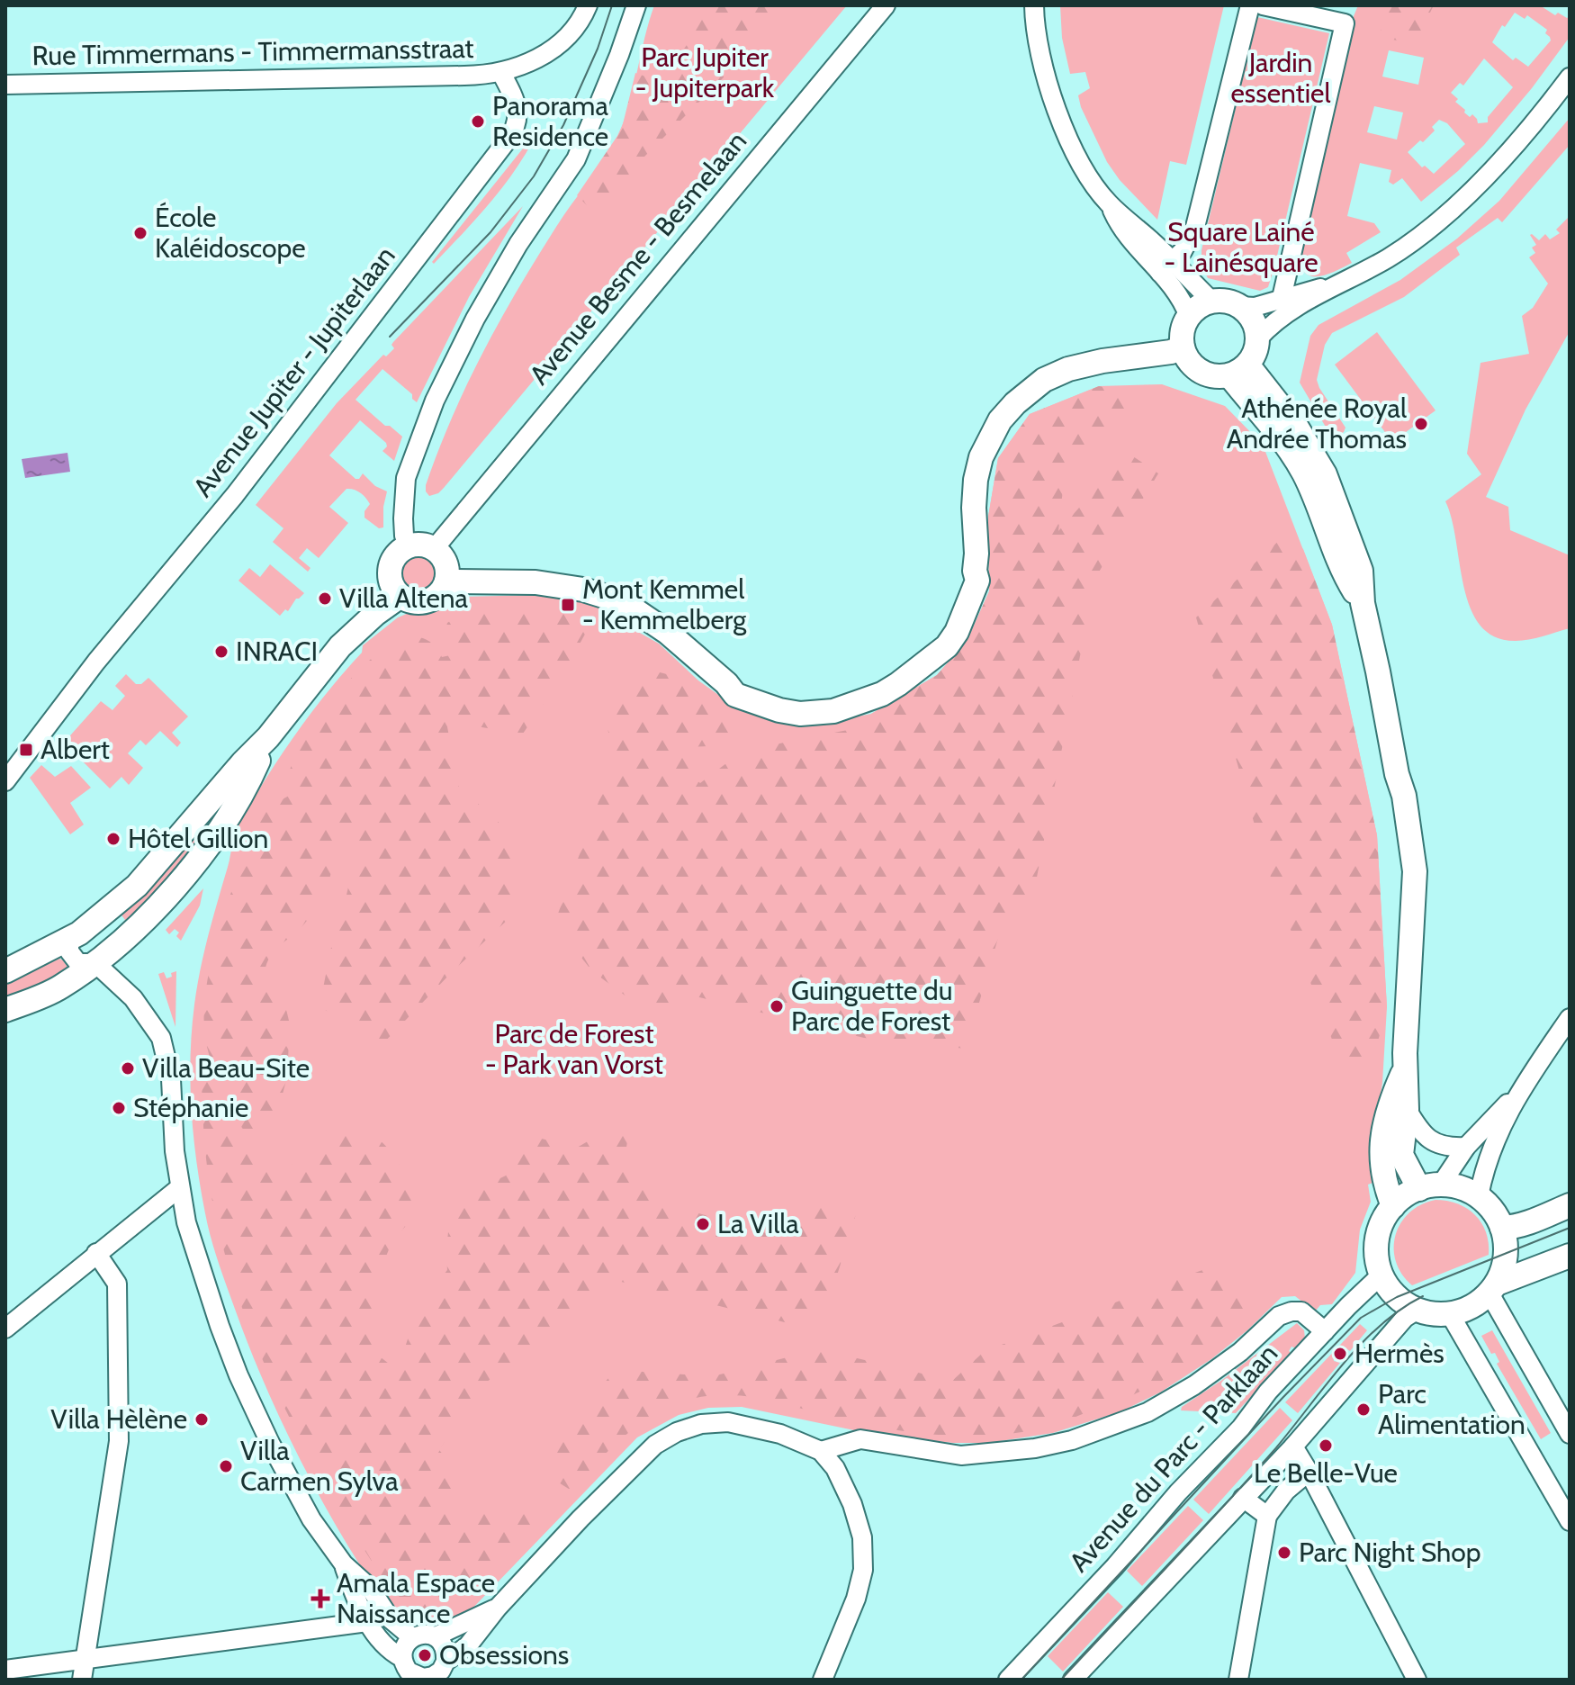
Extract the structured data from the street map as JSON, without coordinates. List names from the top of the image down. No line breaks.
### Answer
{"streets":{"street":["Rue Timmermans - Timmermansstraat","Avenue Besme - Besmelaan","Avenue Jupiter - Jupiterlaan","Avenue du Parc - Parklaan"]},"crossings":[["Rue Timmermans - Timmermansstraat","Avenue Jupiter - Jupiterlaan"]],"parks":["Parc Jupiter - Jupiterpark","Jardin essentiel","Square Lainé - Lainésquare","Parc de Forest - Park van Vorst"],"places":{"other":["Panorama Residence","École Kaléidoscope","Athénée Royal Andrée Thomas","Villa Altena","INRACI","Hôtel Gillion","Guinguette du Parc de Forest","Villa Beau-Site","Stéphanie","La Villa","Hermès","Parc Alimentation","Villa Hèlène","Le Belle-Vue","Villa Carmen Sylva","Parc Night Shop","Obsessions"],"transit":["Mont Kemmel - Kemmelberg","Albert"],"health":["Amala Espace Naissance"]}}
